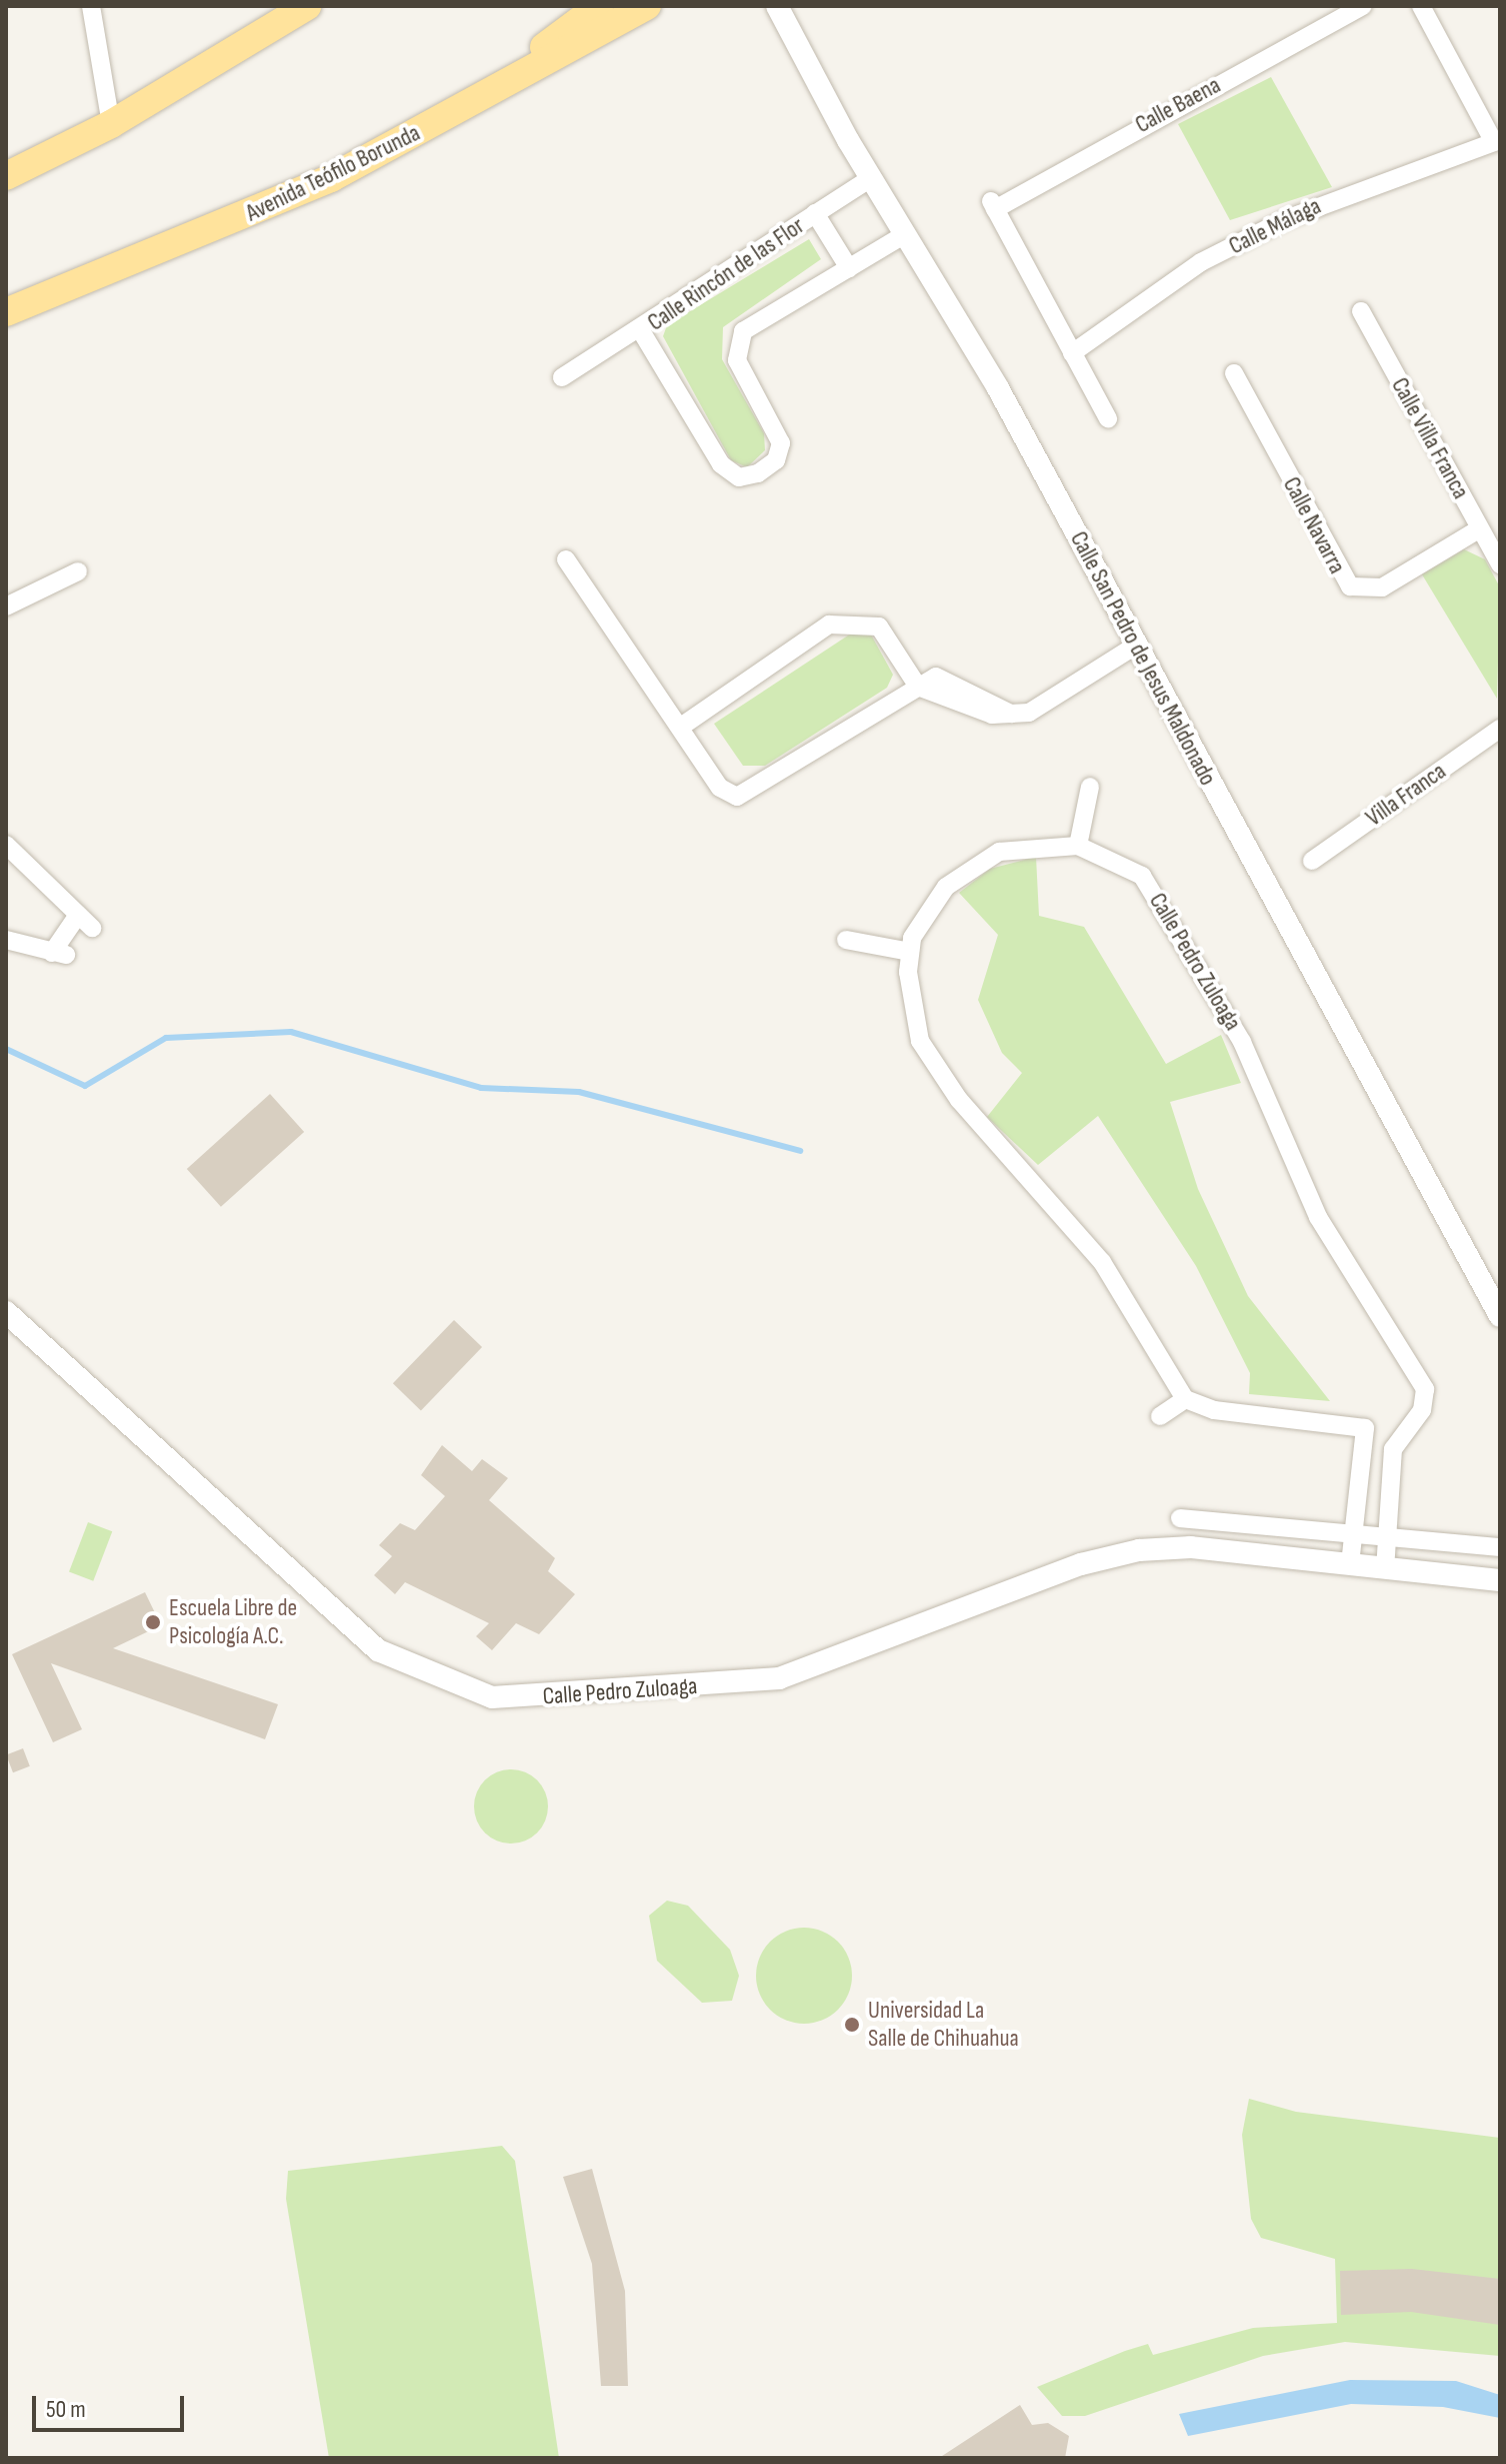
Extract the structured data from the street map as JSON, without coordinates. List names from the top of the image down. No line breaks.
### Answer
{"streets":{"main road":["Avenida Teófilo Borunda"],"street":["Calle Baena","Calle Málaga","Calle Rincón de las Flor","Calle Villa Franca","Calle Navarra","Calle San Pedro de Jesus Maldonado","Villa Franca","Calle Pedro Zuloaga"]},"crossings":[["Calle Baena","Calle Málaga"],["Calle Rincón de las Flor","Calle San Pedro de Jesus Maldonado"],["Calle Villa Franca","Calle Navarra"]],"places":["Escuela Libre de Psicología A.C.","Universidad La Salle de Chihuahua"],"scale_bar":"50 m"}
